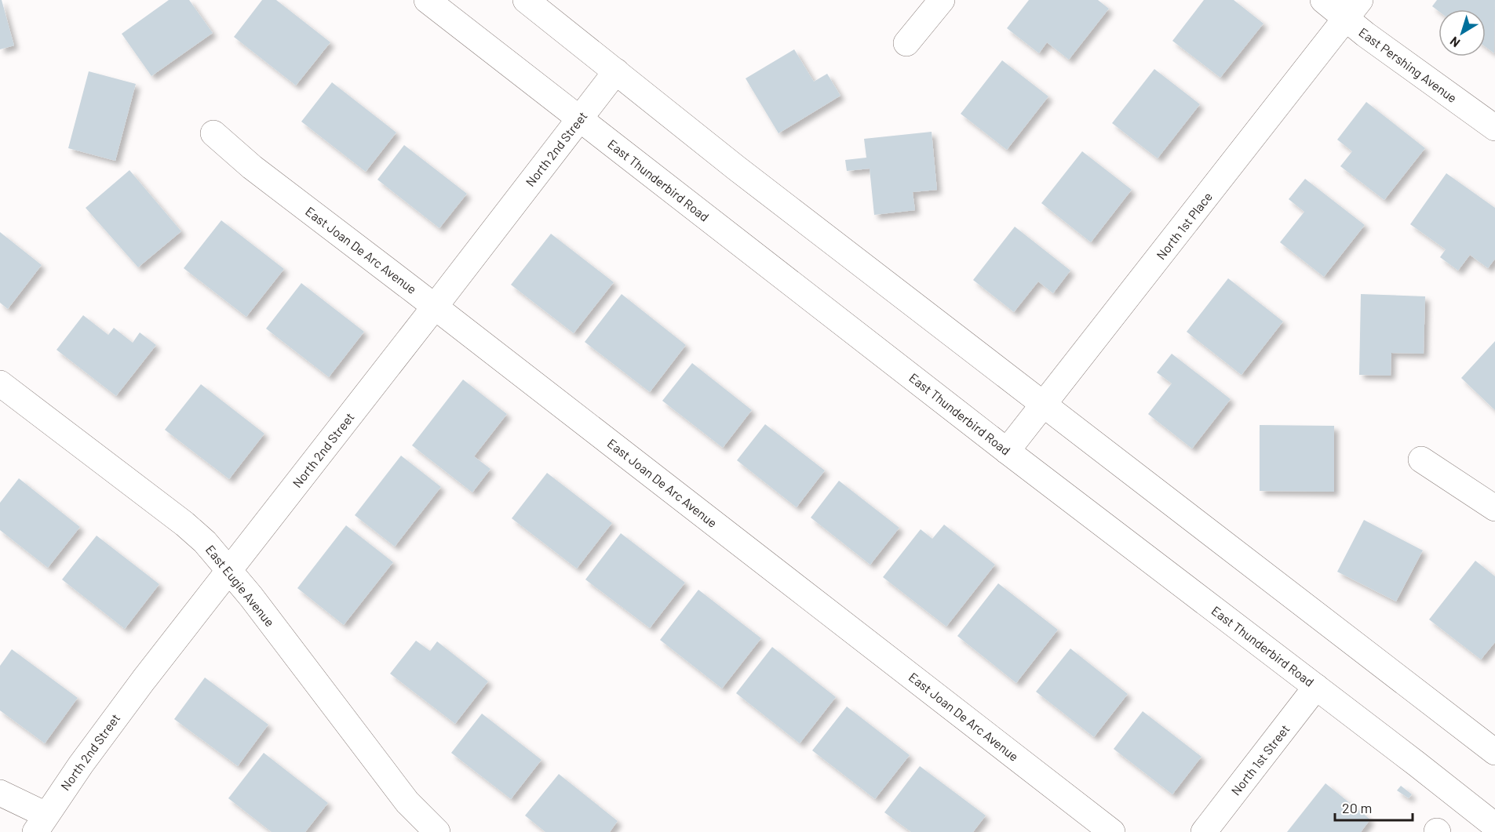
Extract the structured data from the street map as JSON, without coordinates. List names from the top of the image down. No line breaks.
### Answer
{"streets":{"street":["East Pershing Avenue","North 2nd Street","East Thunderbird Road","North 1st Place","East Joan De Arc Avenue","East Eugie Avenue","North 1st Street"]},"crossings":[["East Pershing Avenue","North 1st Place"],["North 2nd Street","East Thunderbird Road"],["North 2nd Street","East Joan De Arc Avenue"],["North 2nd Street","East Eugie Avenue"],["East Thunderbird Road","North 1st Place"],["East Thunderbird Road","North 1st Street"]],"scale_bar":"20 m","north":"bottom left"}
